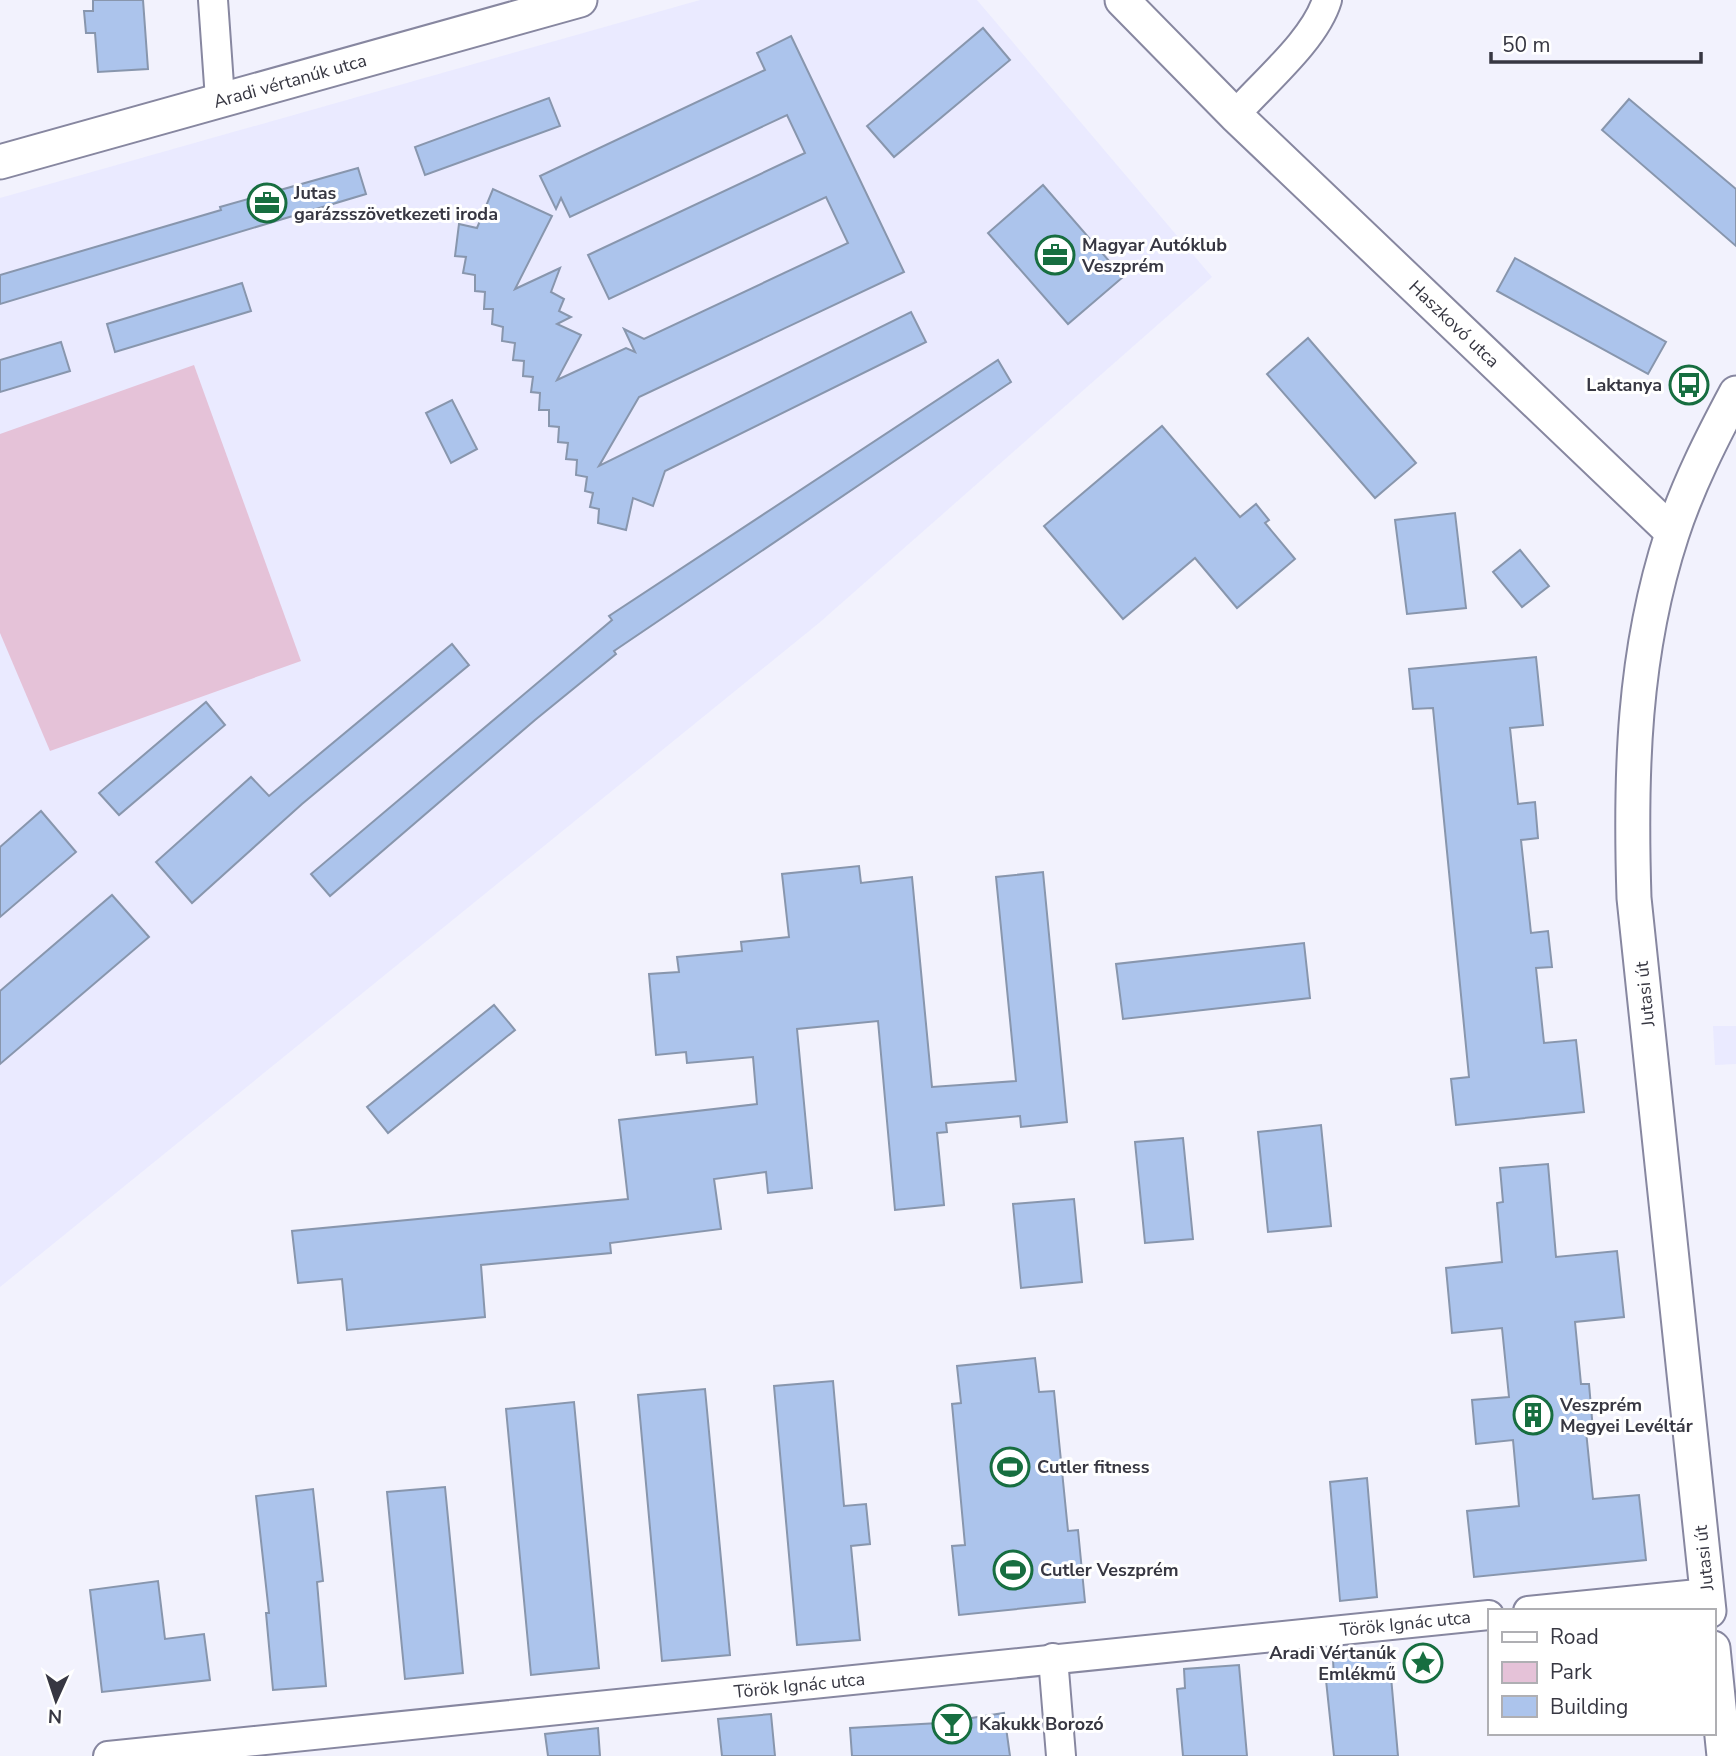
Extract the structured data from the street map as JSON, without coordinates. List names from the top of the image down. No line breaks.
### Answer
{"streets":{"street":["Aradi vértanúk utca","Haszkovó utca","Jutasi út","Török Ignác utca"]},"crossings":[["Haszkovó utca","Jutasi út"]],"places":{"office":["Jutas garázsszövetkezeti iroda","Magyar Autóklub Veszprém"],"bus stop":["Laktanya"],"building":["Veszprém Megyei Levéltár"],"sports":["Cutler fitness","Cutler Veszprém"],"place":["Aradi Vértanúk Emlékmű"],"bar":["Kakukk Borozó"]},"legend":["Road","Park","Building"],"scale_bar":"50 m","north":"bottom"}
